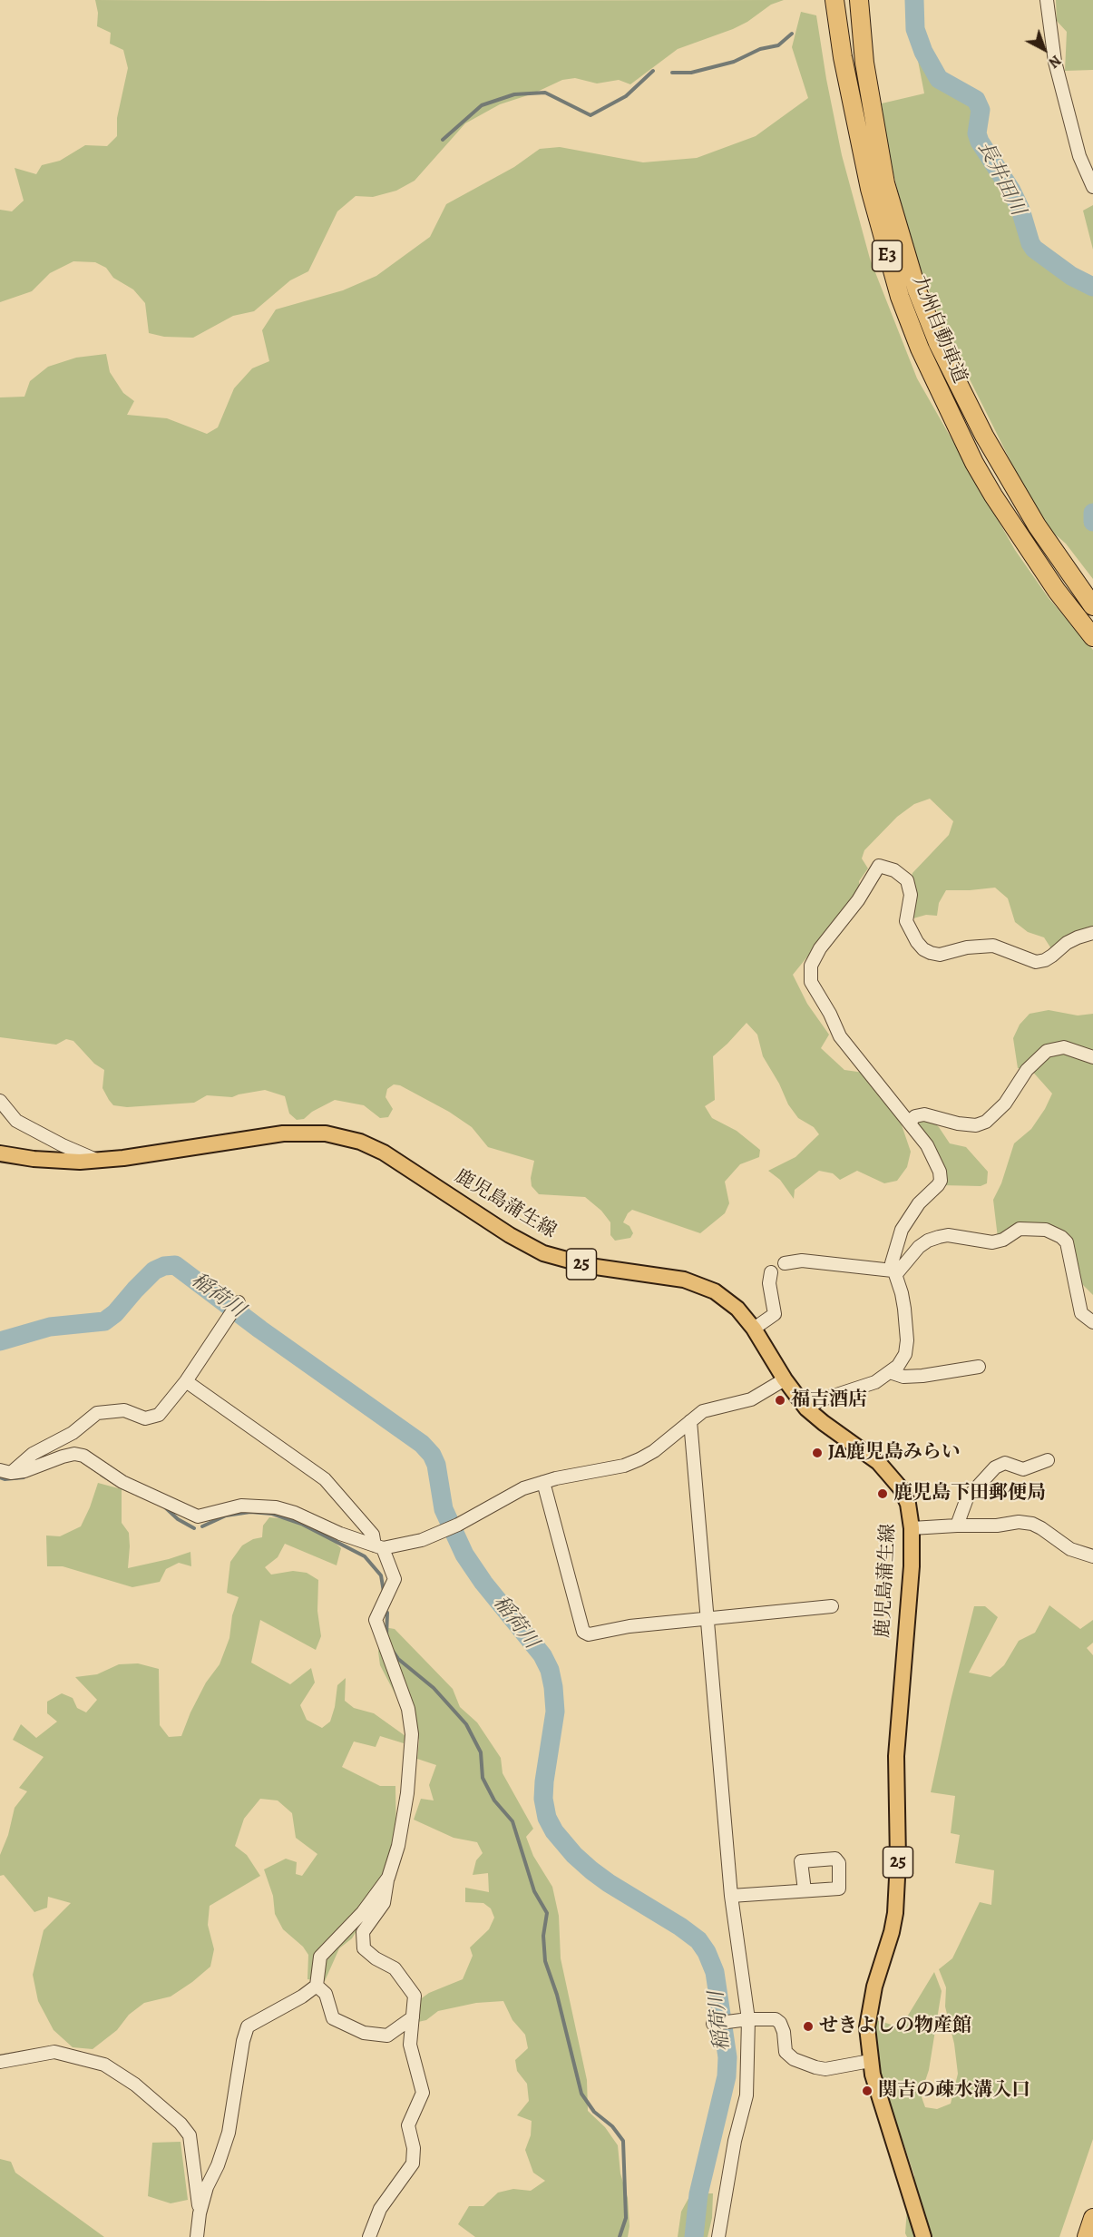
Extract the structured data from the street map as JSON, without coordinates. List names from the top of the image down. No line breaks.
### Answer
{"streets":{"highway":["E3","九州自動車道"],"main road":["鹿児島蒲生線","25"]},"water":["長井田川","稲荷川"],"places":["福吉酒店","JA鹿児島みらい","鹿児島下田郵便局","せきよしの物産館","関吉の疎水溝入口"],"north":"bottom right"}
